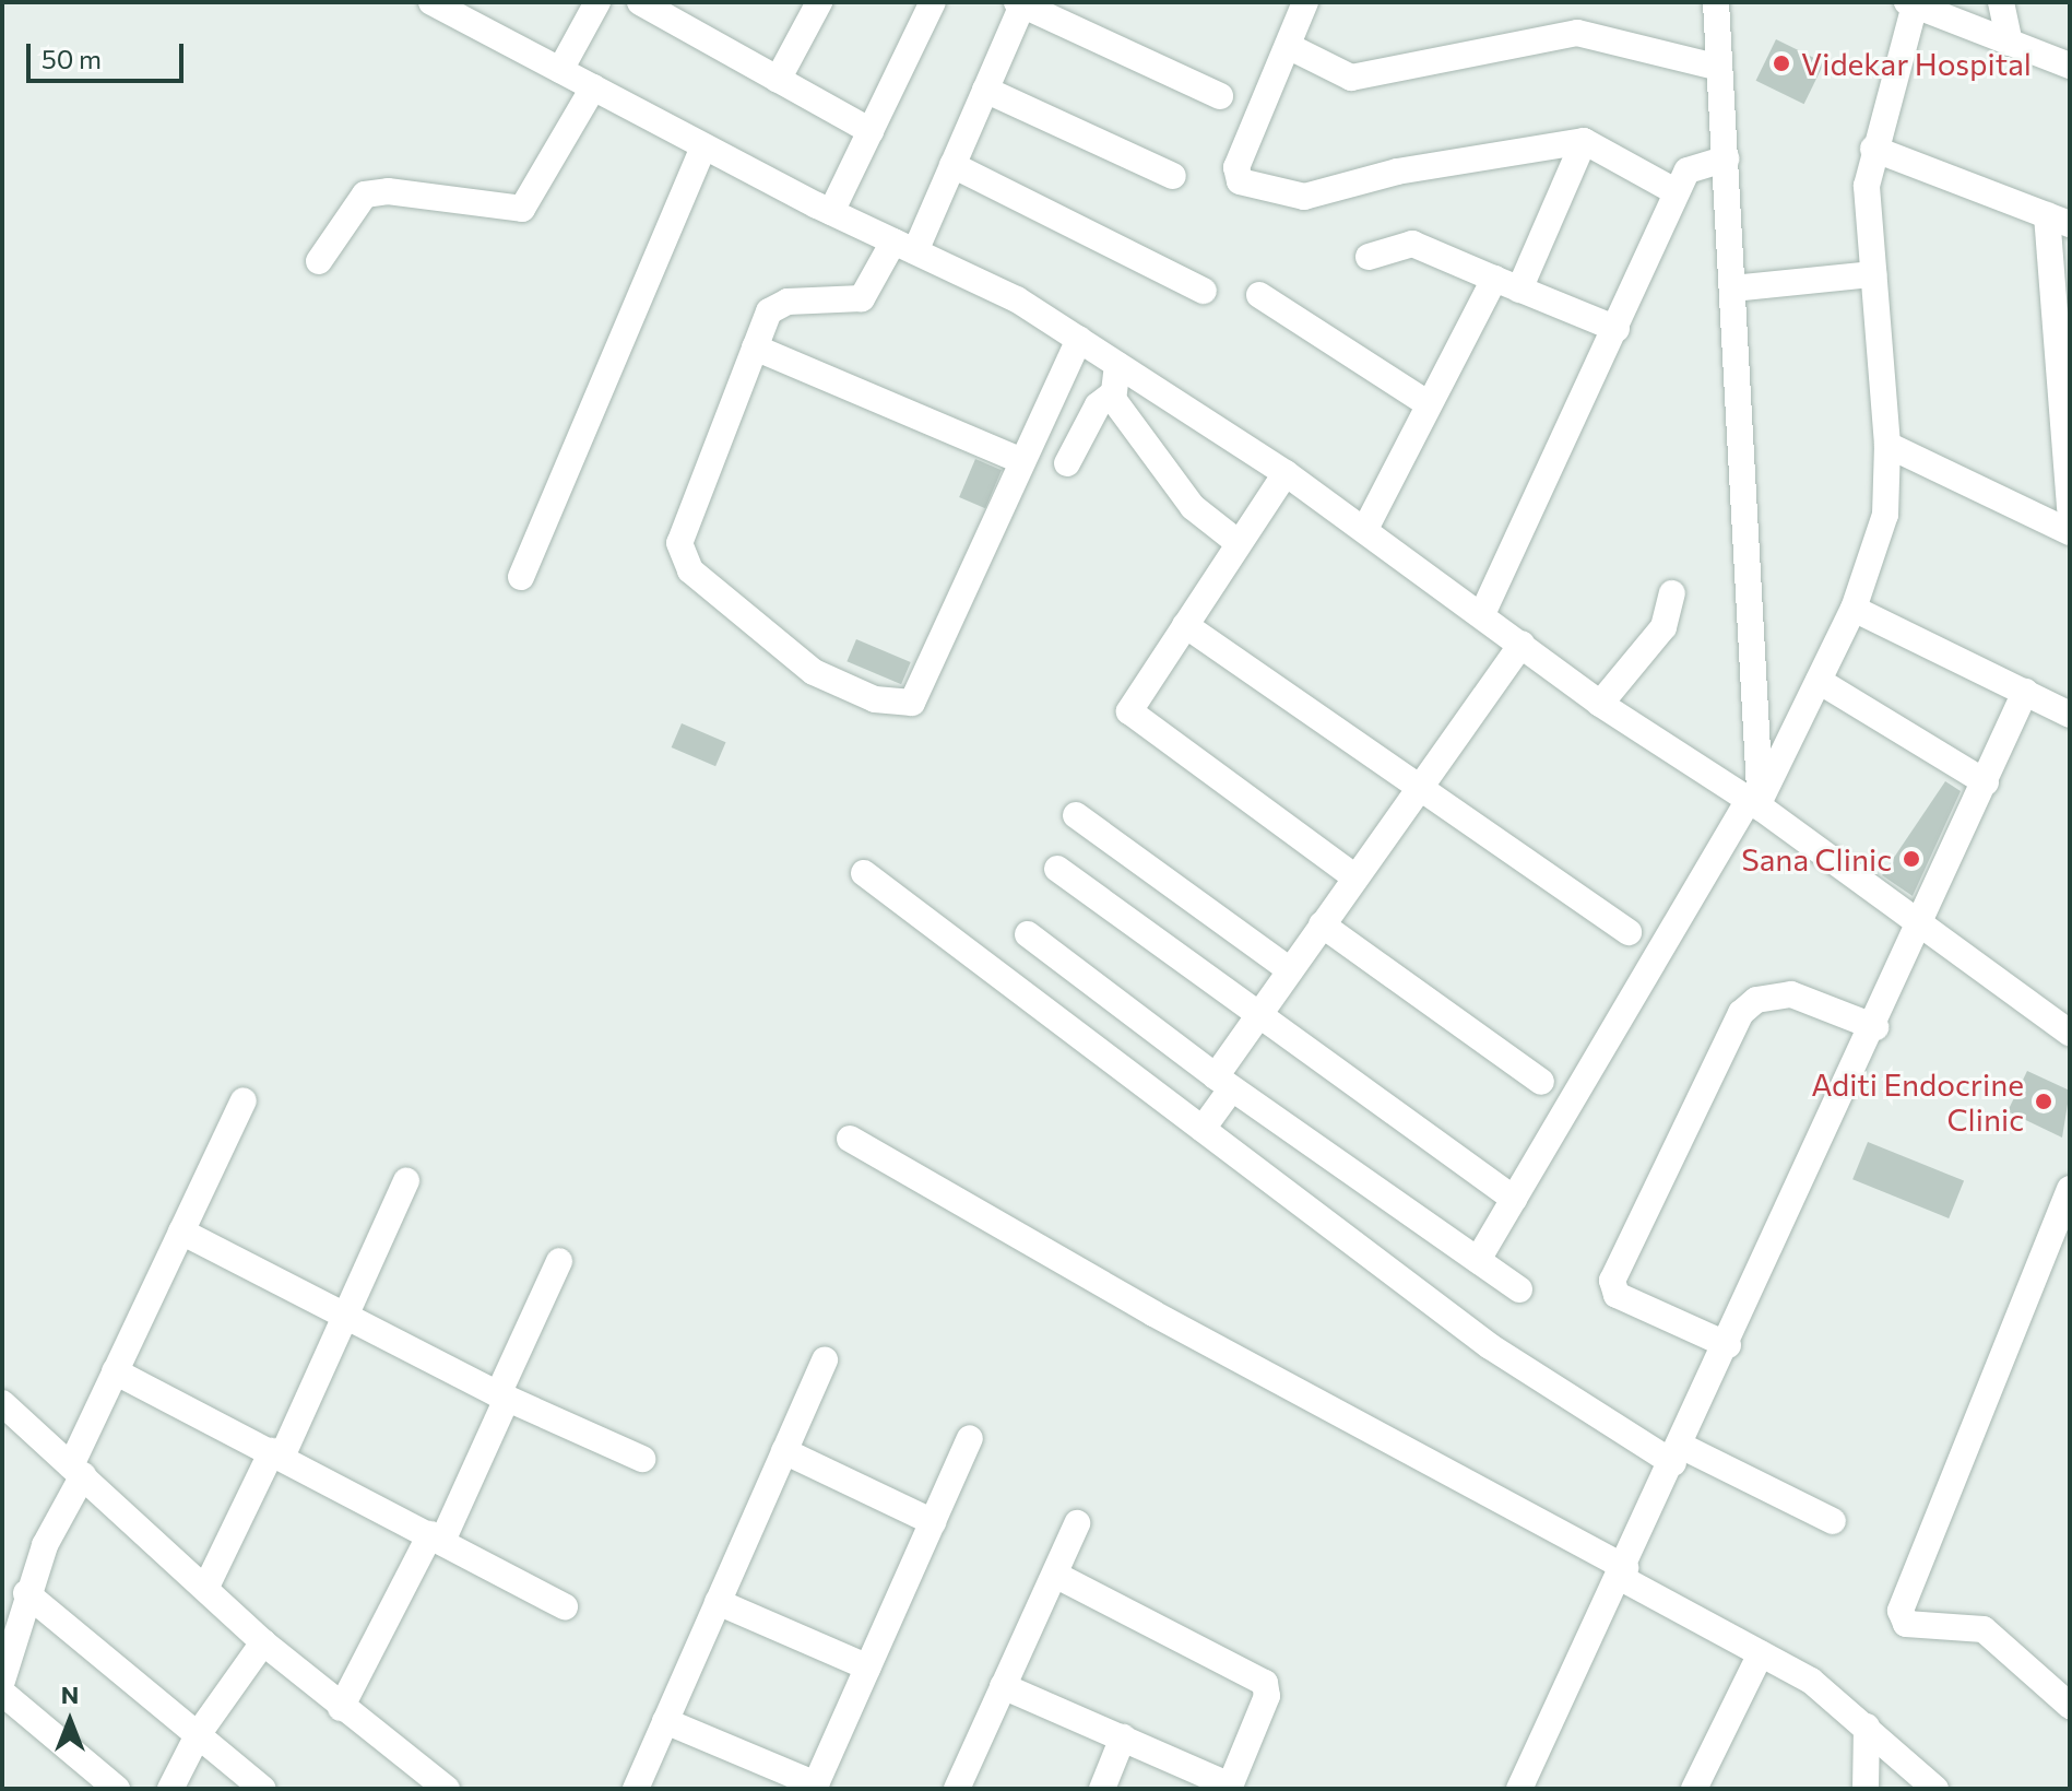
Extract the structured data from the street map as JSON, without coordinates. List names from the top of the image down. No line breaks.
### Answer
{"places":["Videkar Hospital","Sana Clinic","Aditi Endocrine Clinic"],"scale_bar":"50 m","north":"top"}
